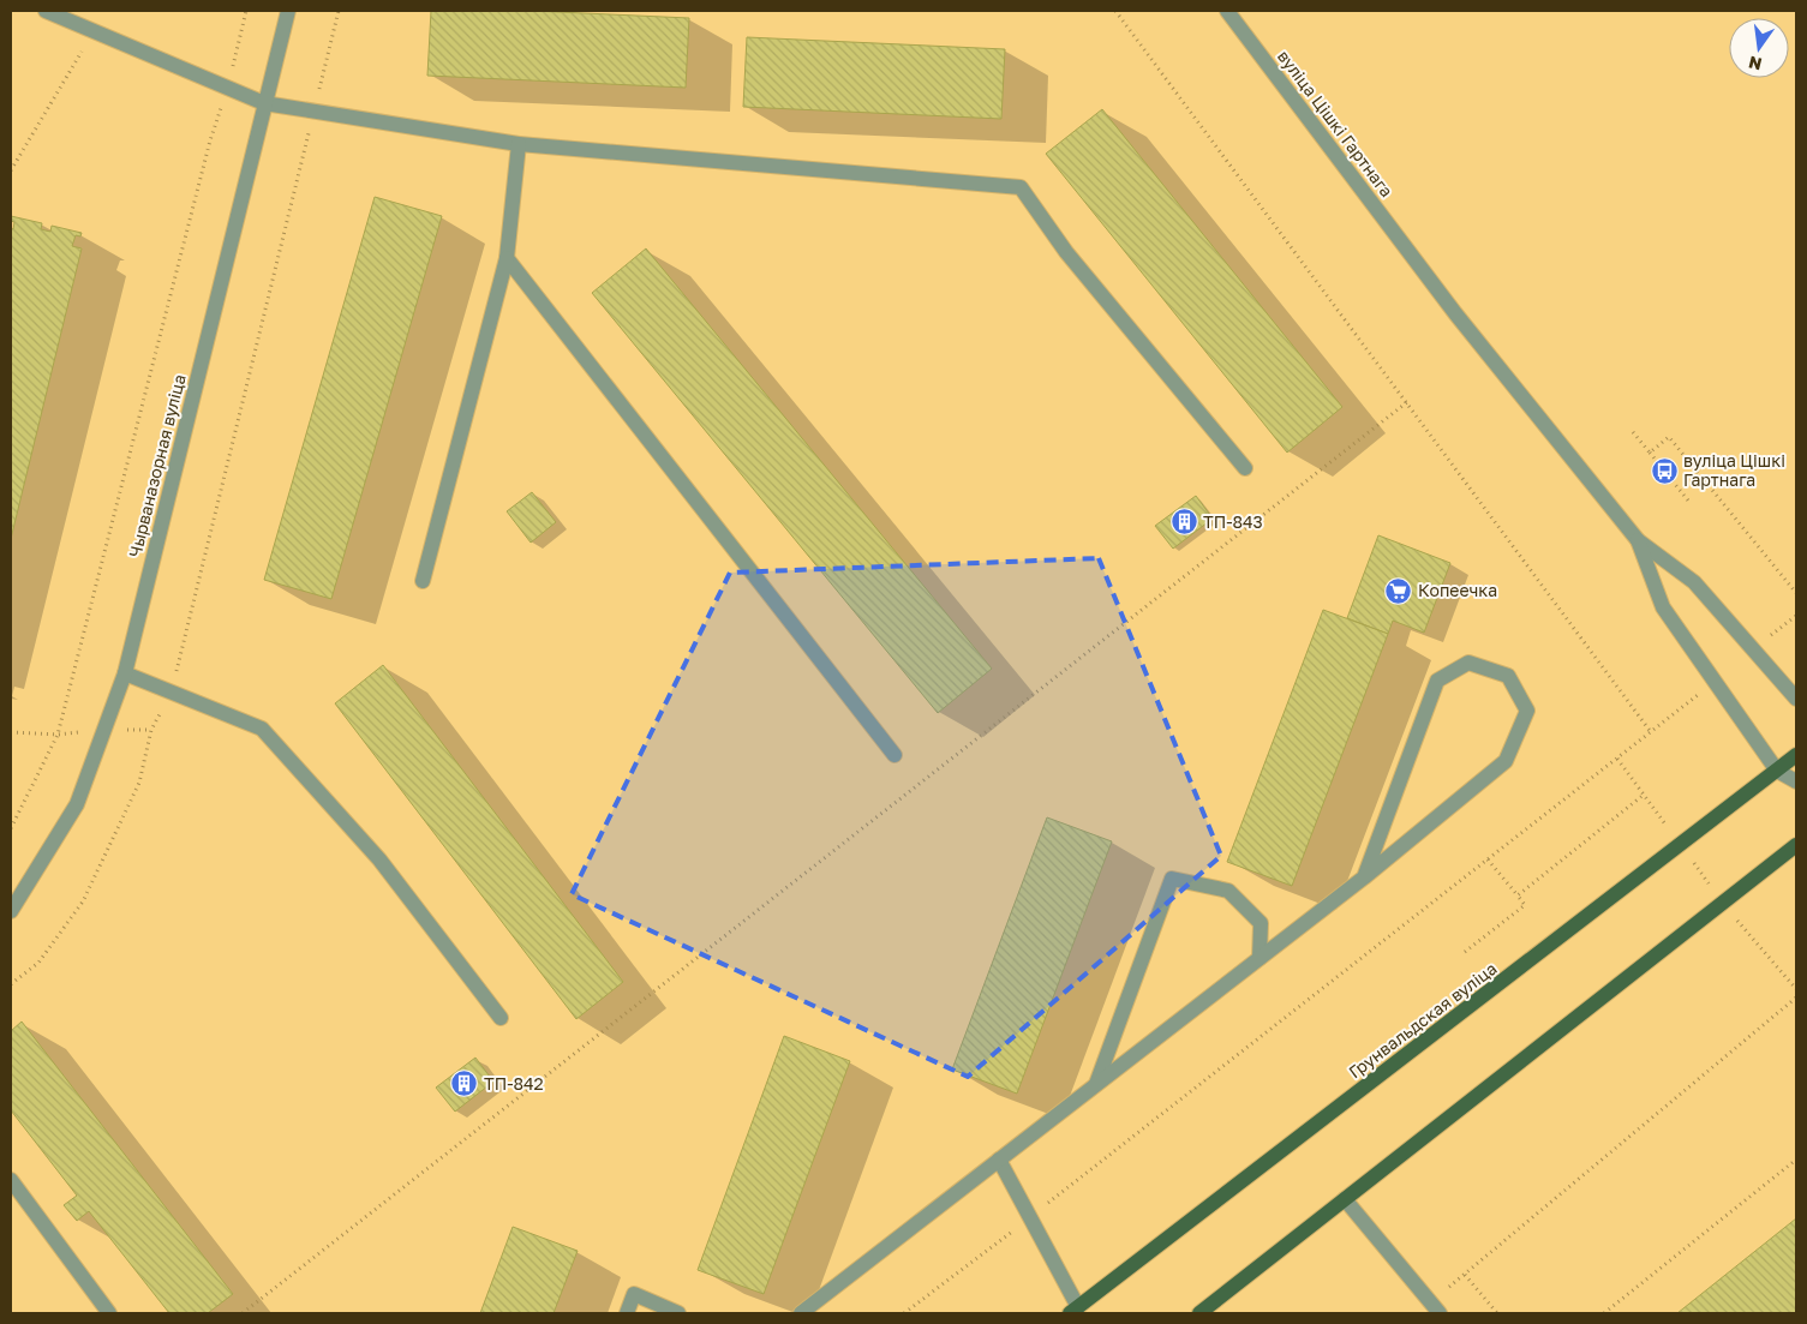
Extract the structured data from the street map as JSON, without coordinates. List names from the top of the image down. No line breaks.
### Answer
{"streets":{"main road":["Грунвальдская вуліца"],"street":["вуліца Цішкі Гартнага","Чырваназорная вуліца"]},"crossings":[["вуліца Цішкі Гартнага","Грунвальдская вуліца"]],"places":{"bus stop":["вуліца Цішкі Гартнага"],"building":["ТП-843","ТП-842"],"supermarket":["Копеечка"]},"north":"bottom"}
